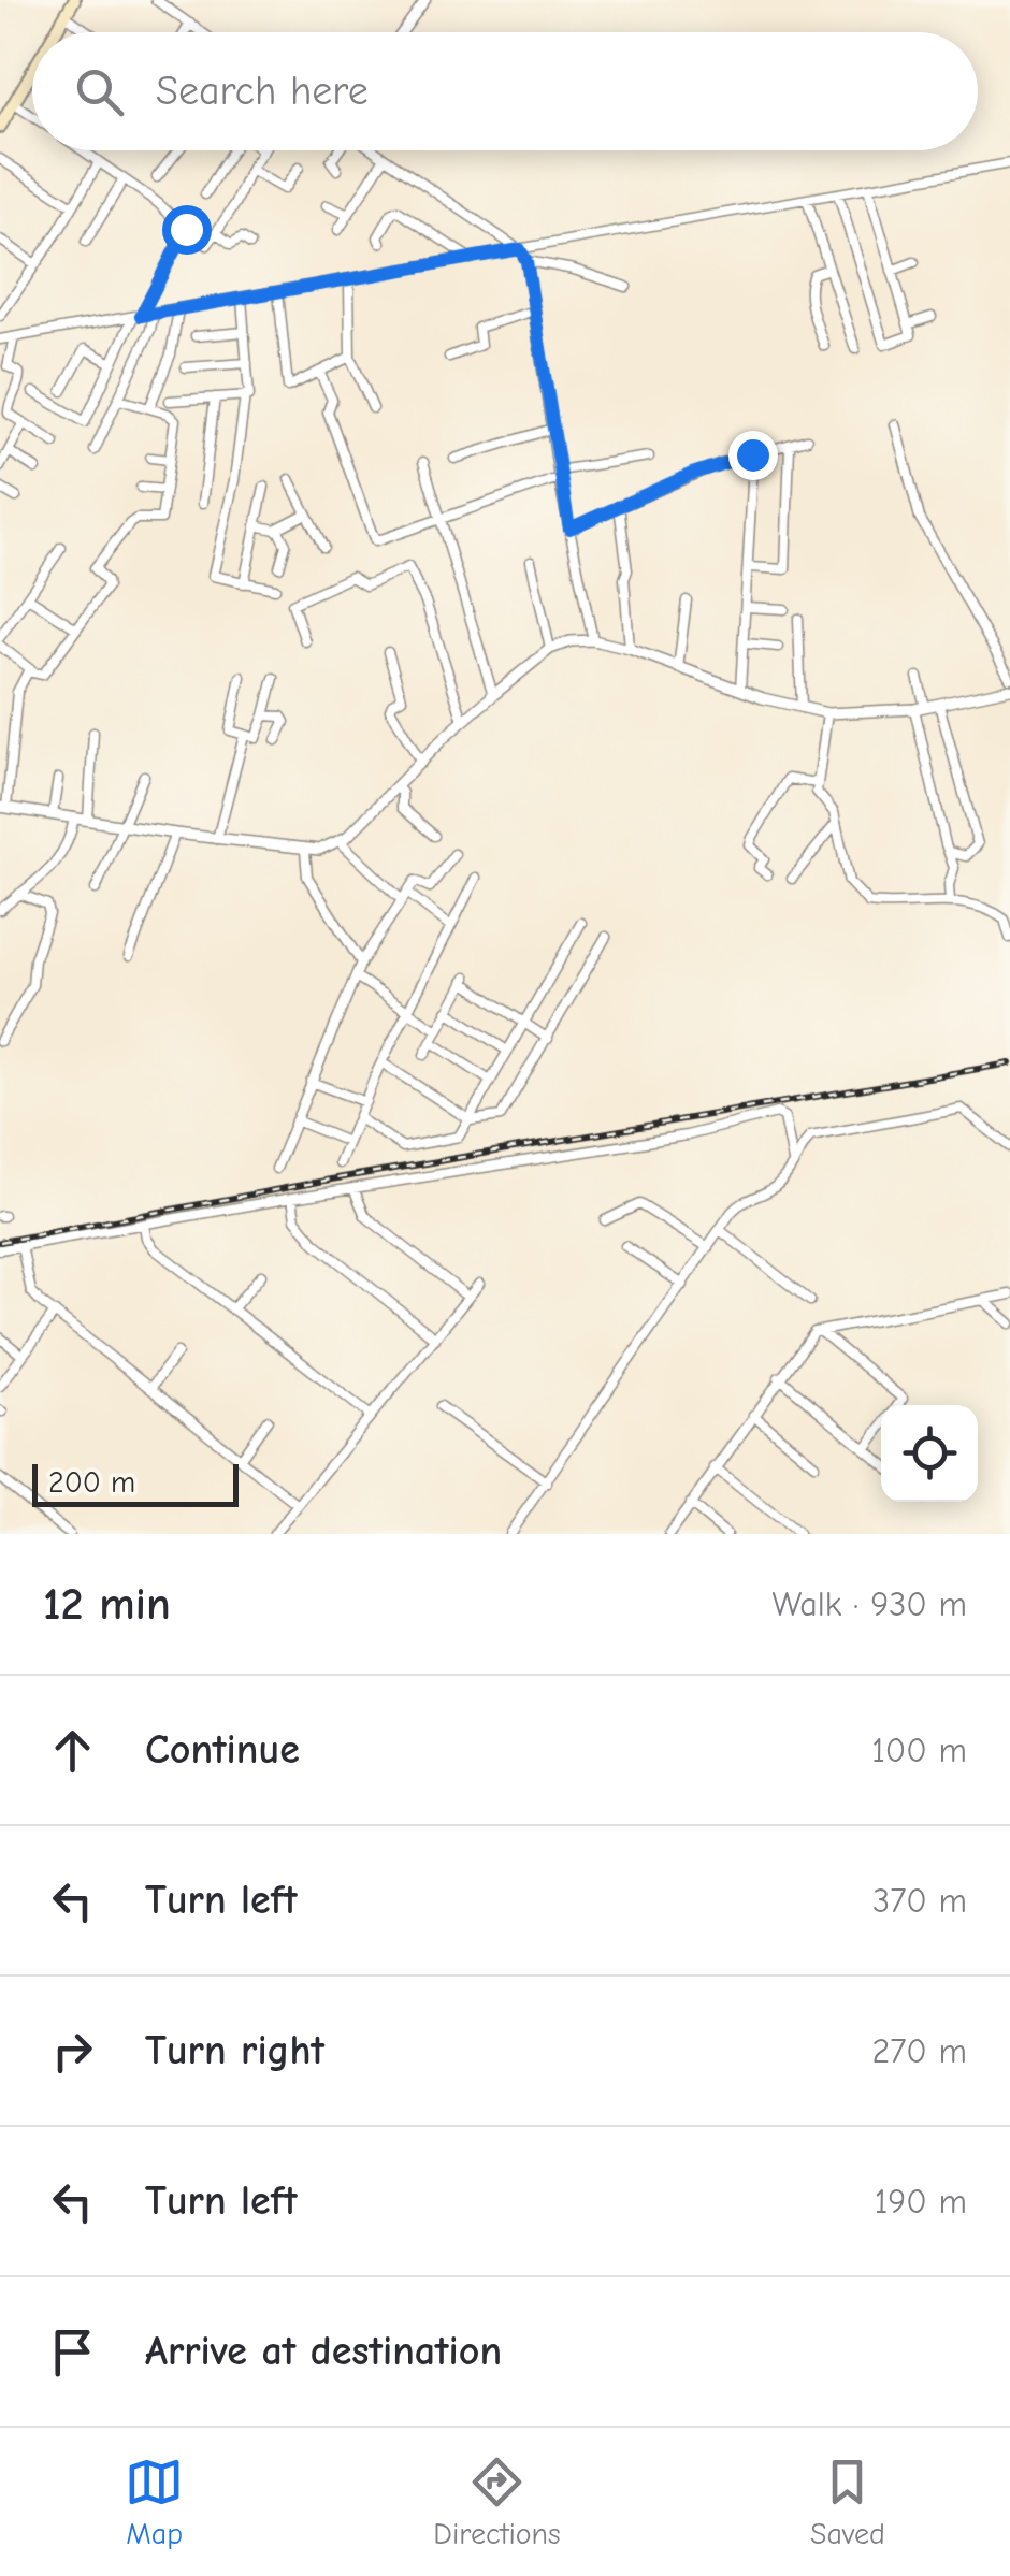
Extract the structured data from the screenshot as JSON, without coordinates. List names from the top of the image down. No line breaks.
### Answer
{"scale_bar":"200 m","page":{"search":"Search here","scale":"200 m","heading":["12 min","Walk · 930 m"],"list":[["Continue","100 m"],["Turn left","370 m"],["Turn right","270 m"],["Turn left","190 m"],"Arrive at destination"],"nav":["Map","Directions","Saved"]}}
